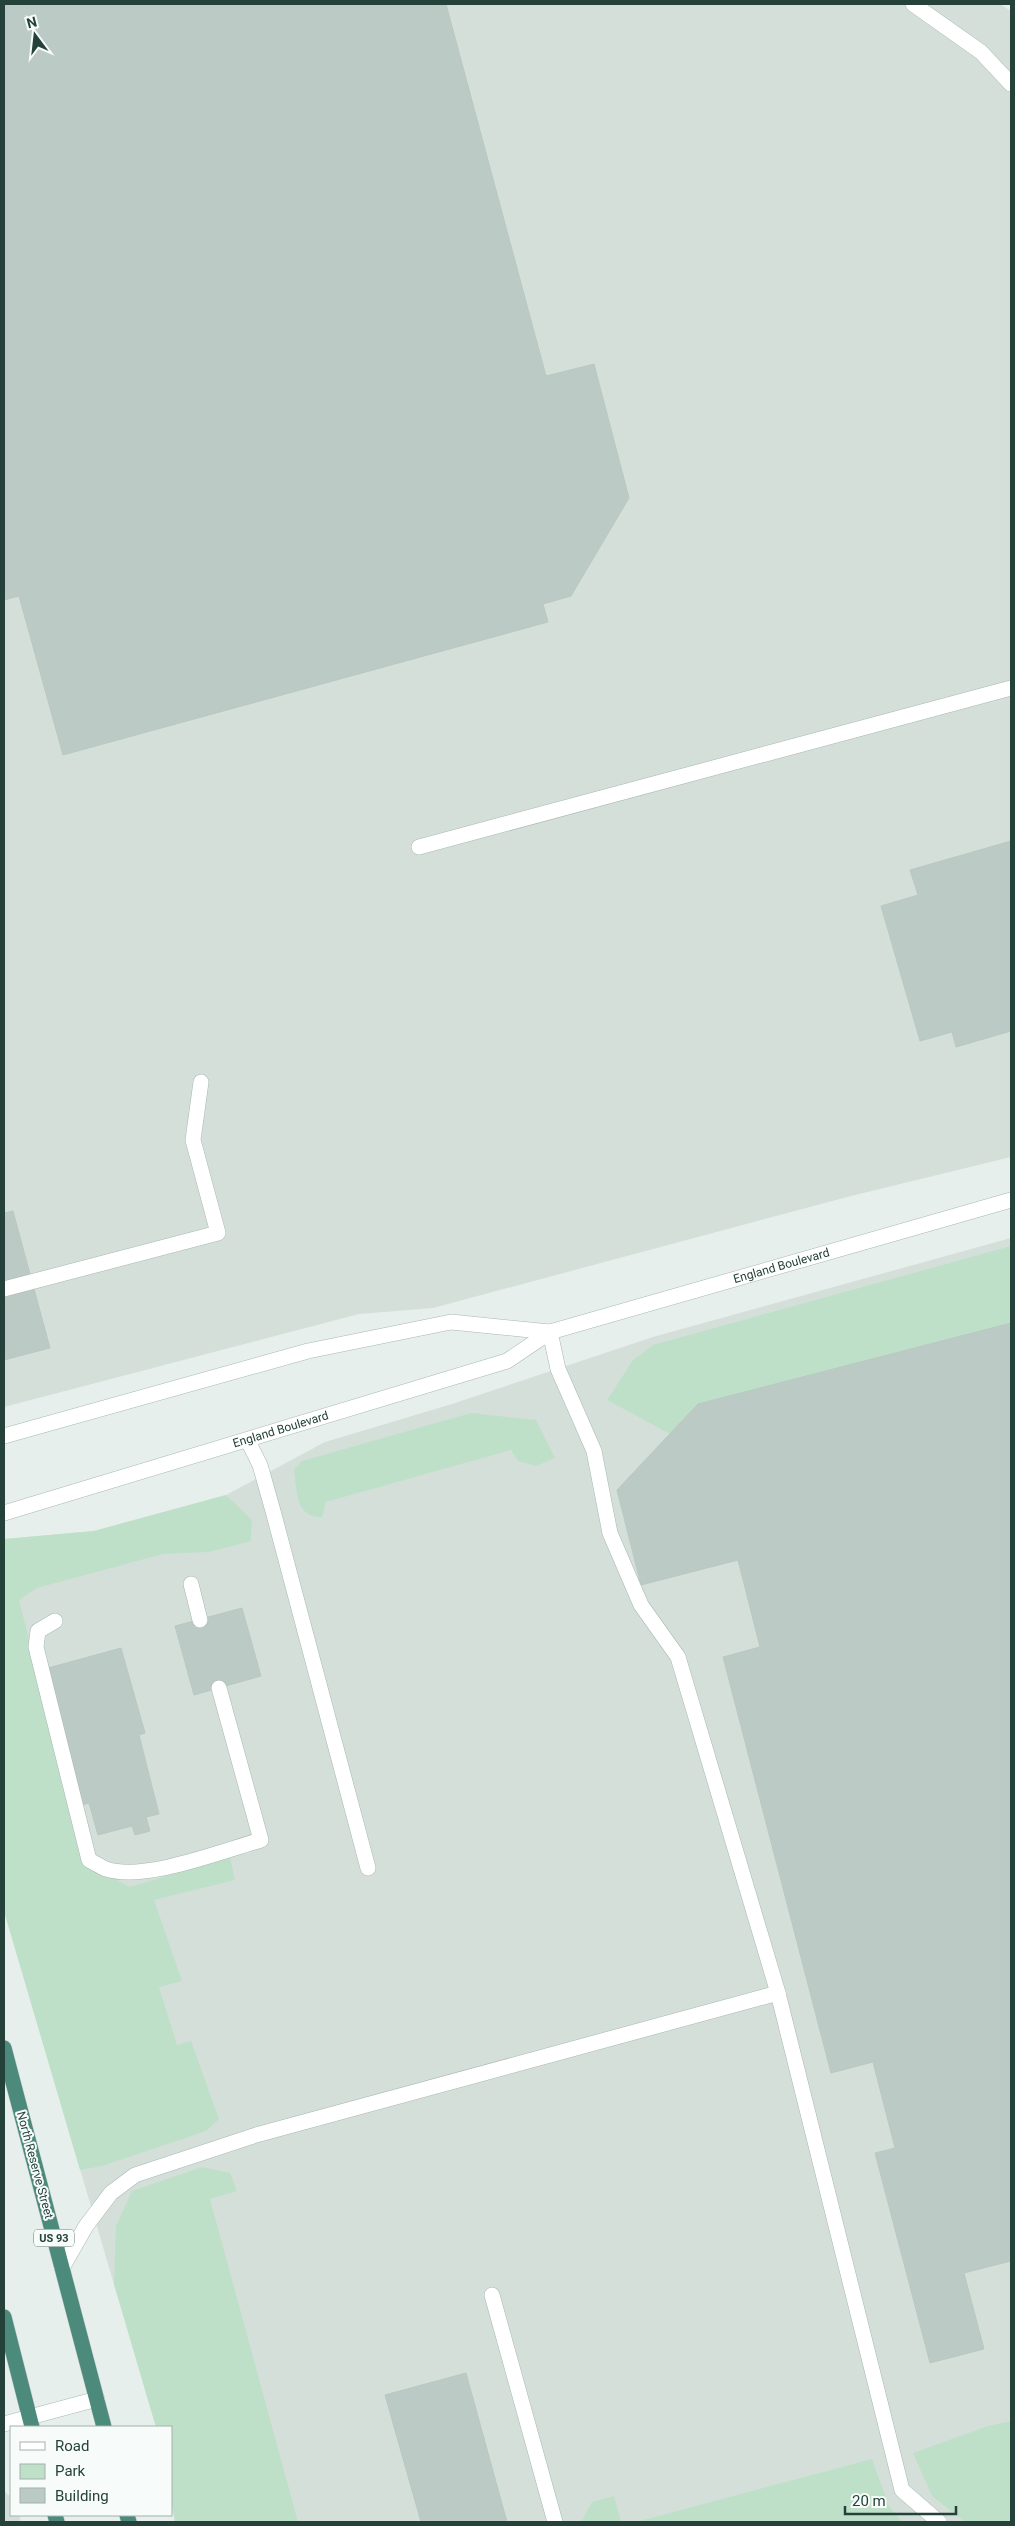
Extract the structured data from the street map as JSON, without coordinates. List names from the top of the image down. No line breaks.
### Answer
{"streets":{"highway":["North Reserve Street","US 93"],"street":["England Boulevard"]},"legend":["Road","Park","Building"],"scale_bar":"20 m","north":"top"}
